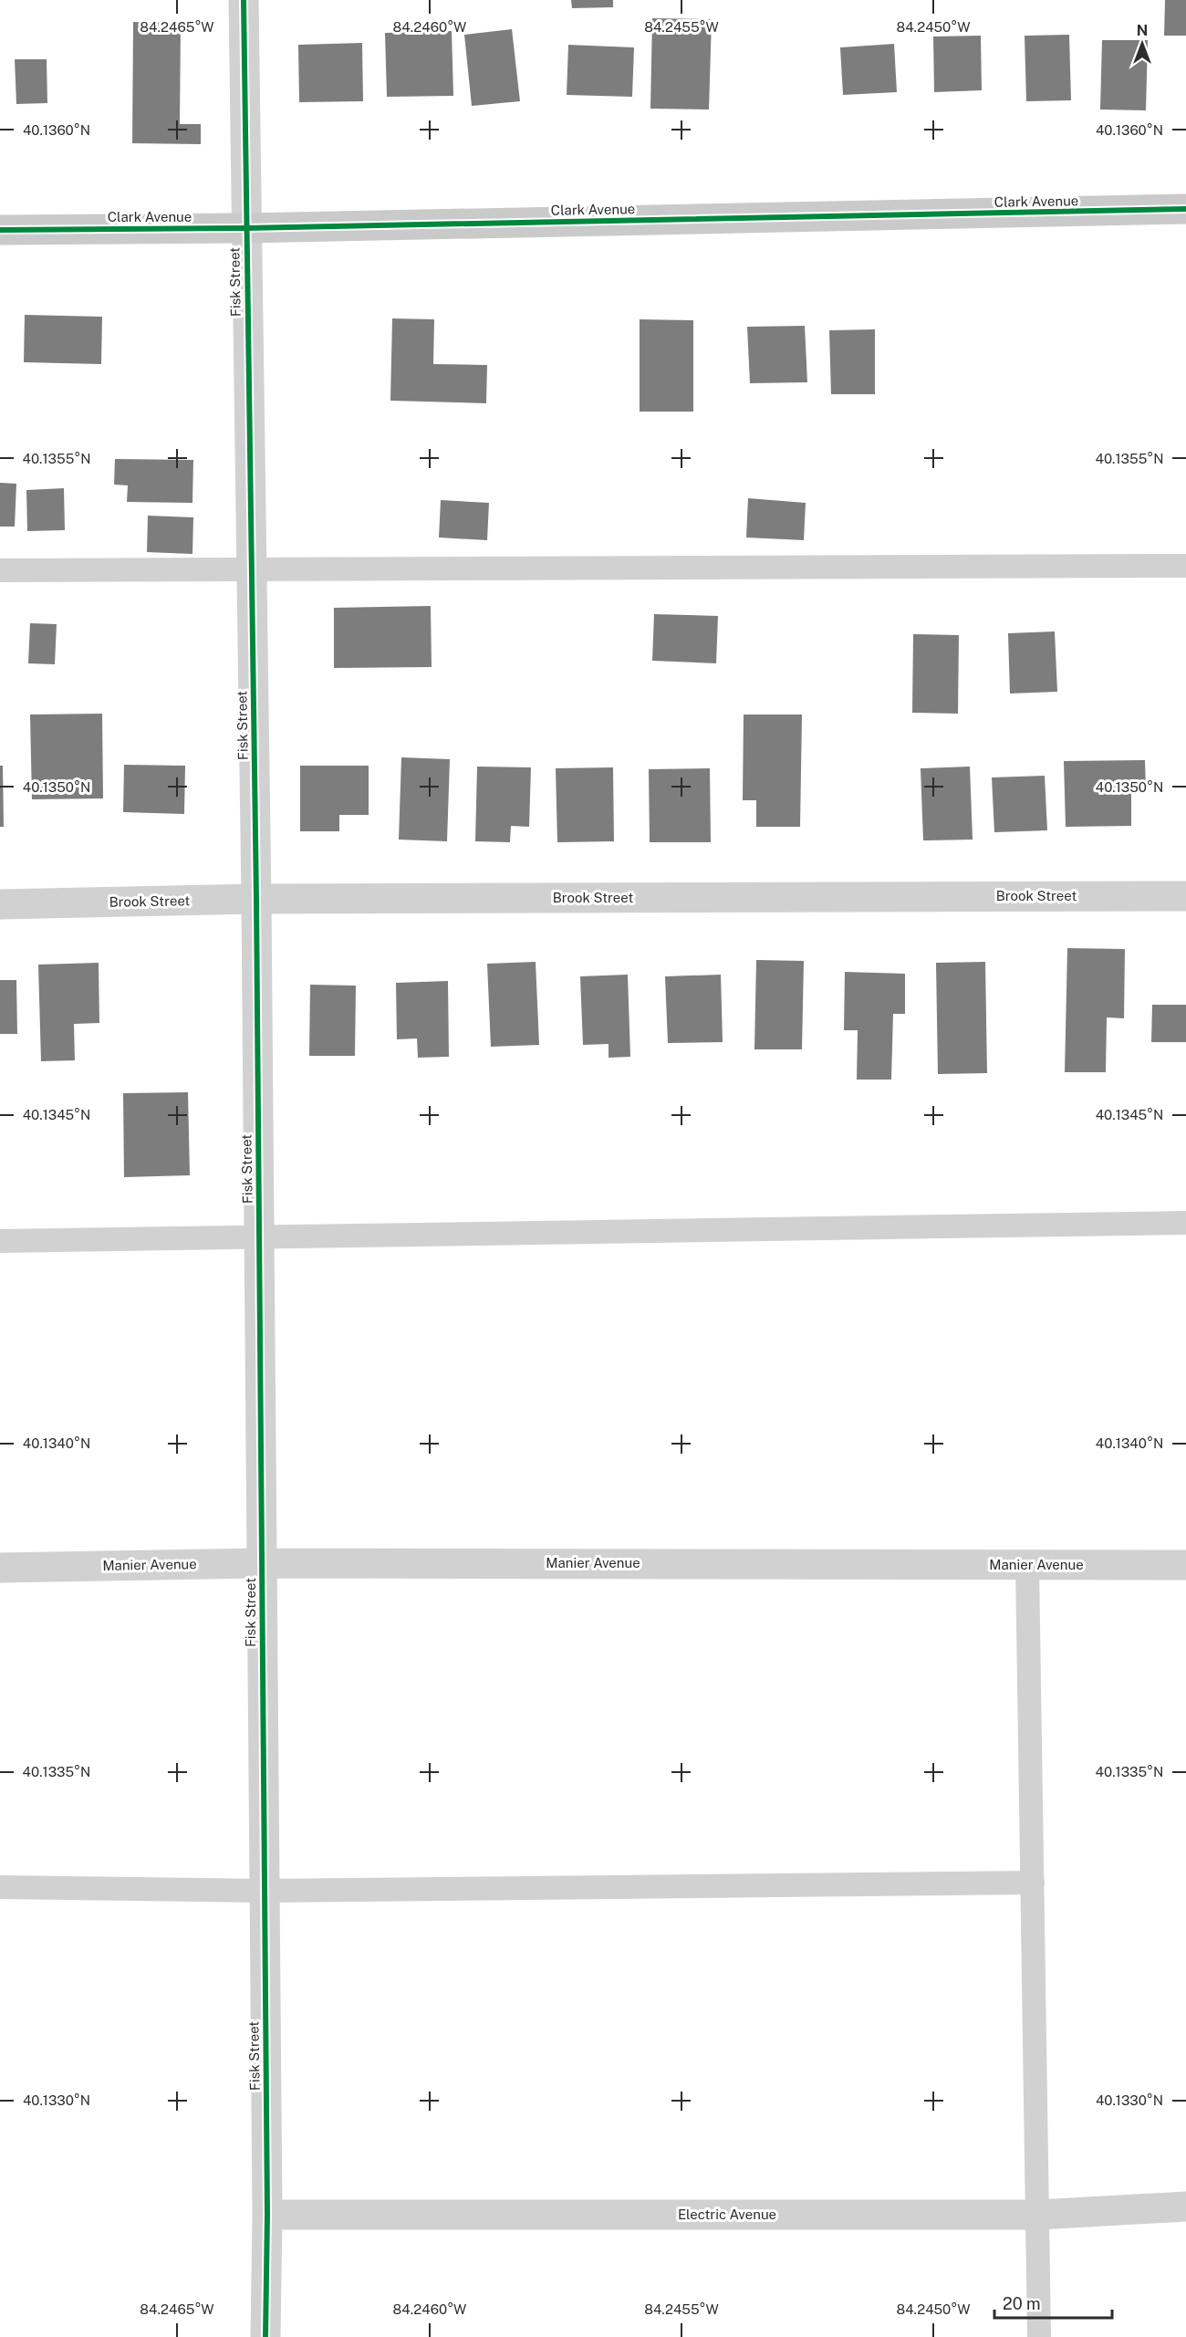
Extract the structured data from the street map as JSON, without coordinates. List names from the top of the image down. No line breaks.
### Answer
{"streets":{"street":["Clark Avenue","Fisk Street","Brook Street","Manier Avenue","Electric Avenue"]},"crossings":[["Clark Avenue","Fisk Street"],["Fisk Street","Brook Street"],["Fisk Street","Manier Avenue"],["Fisk Street","Electric Avenue"]],"scale_bar":"20 m","north":"top","coordinates":["84.2465°W","84.2460°W","84.2455°W","84.2450°W","40.1360°N","40.1355°N","40.1350°N","40.1345°N","40.1340°N","40.1335°N","40.1330°N"]}
